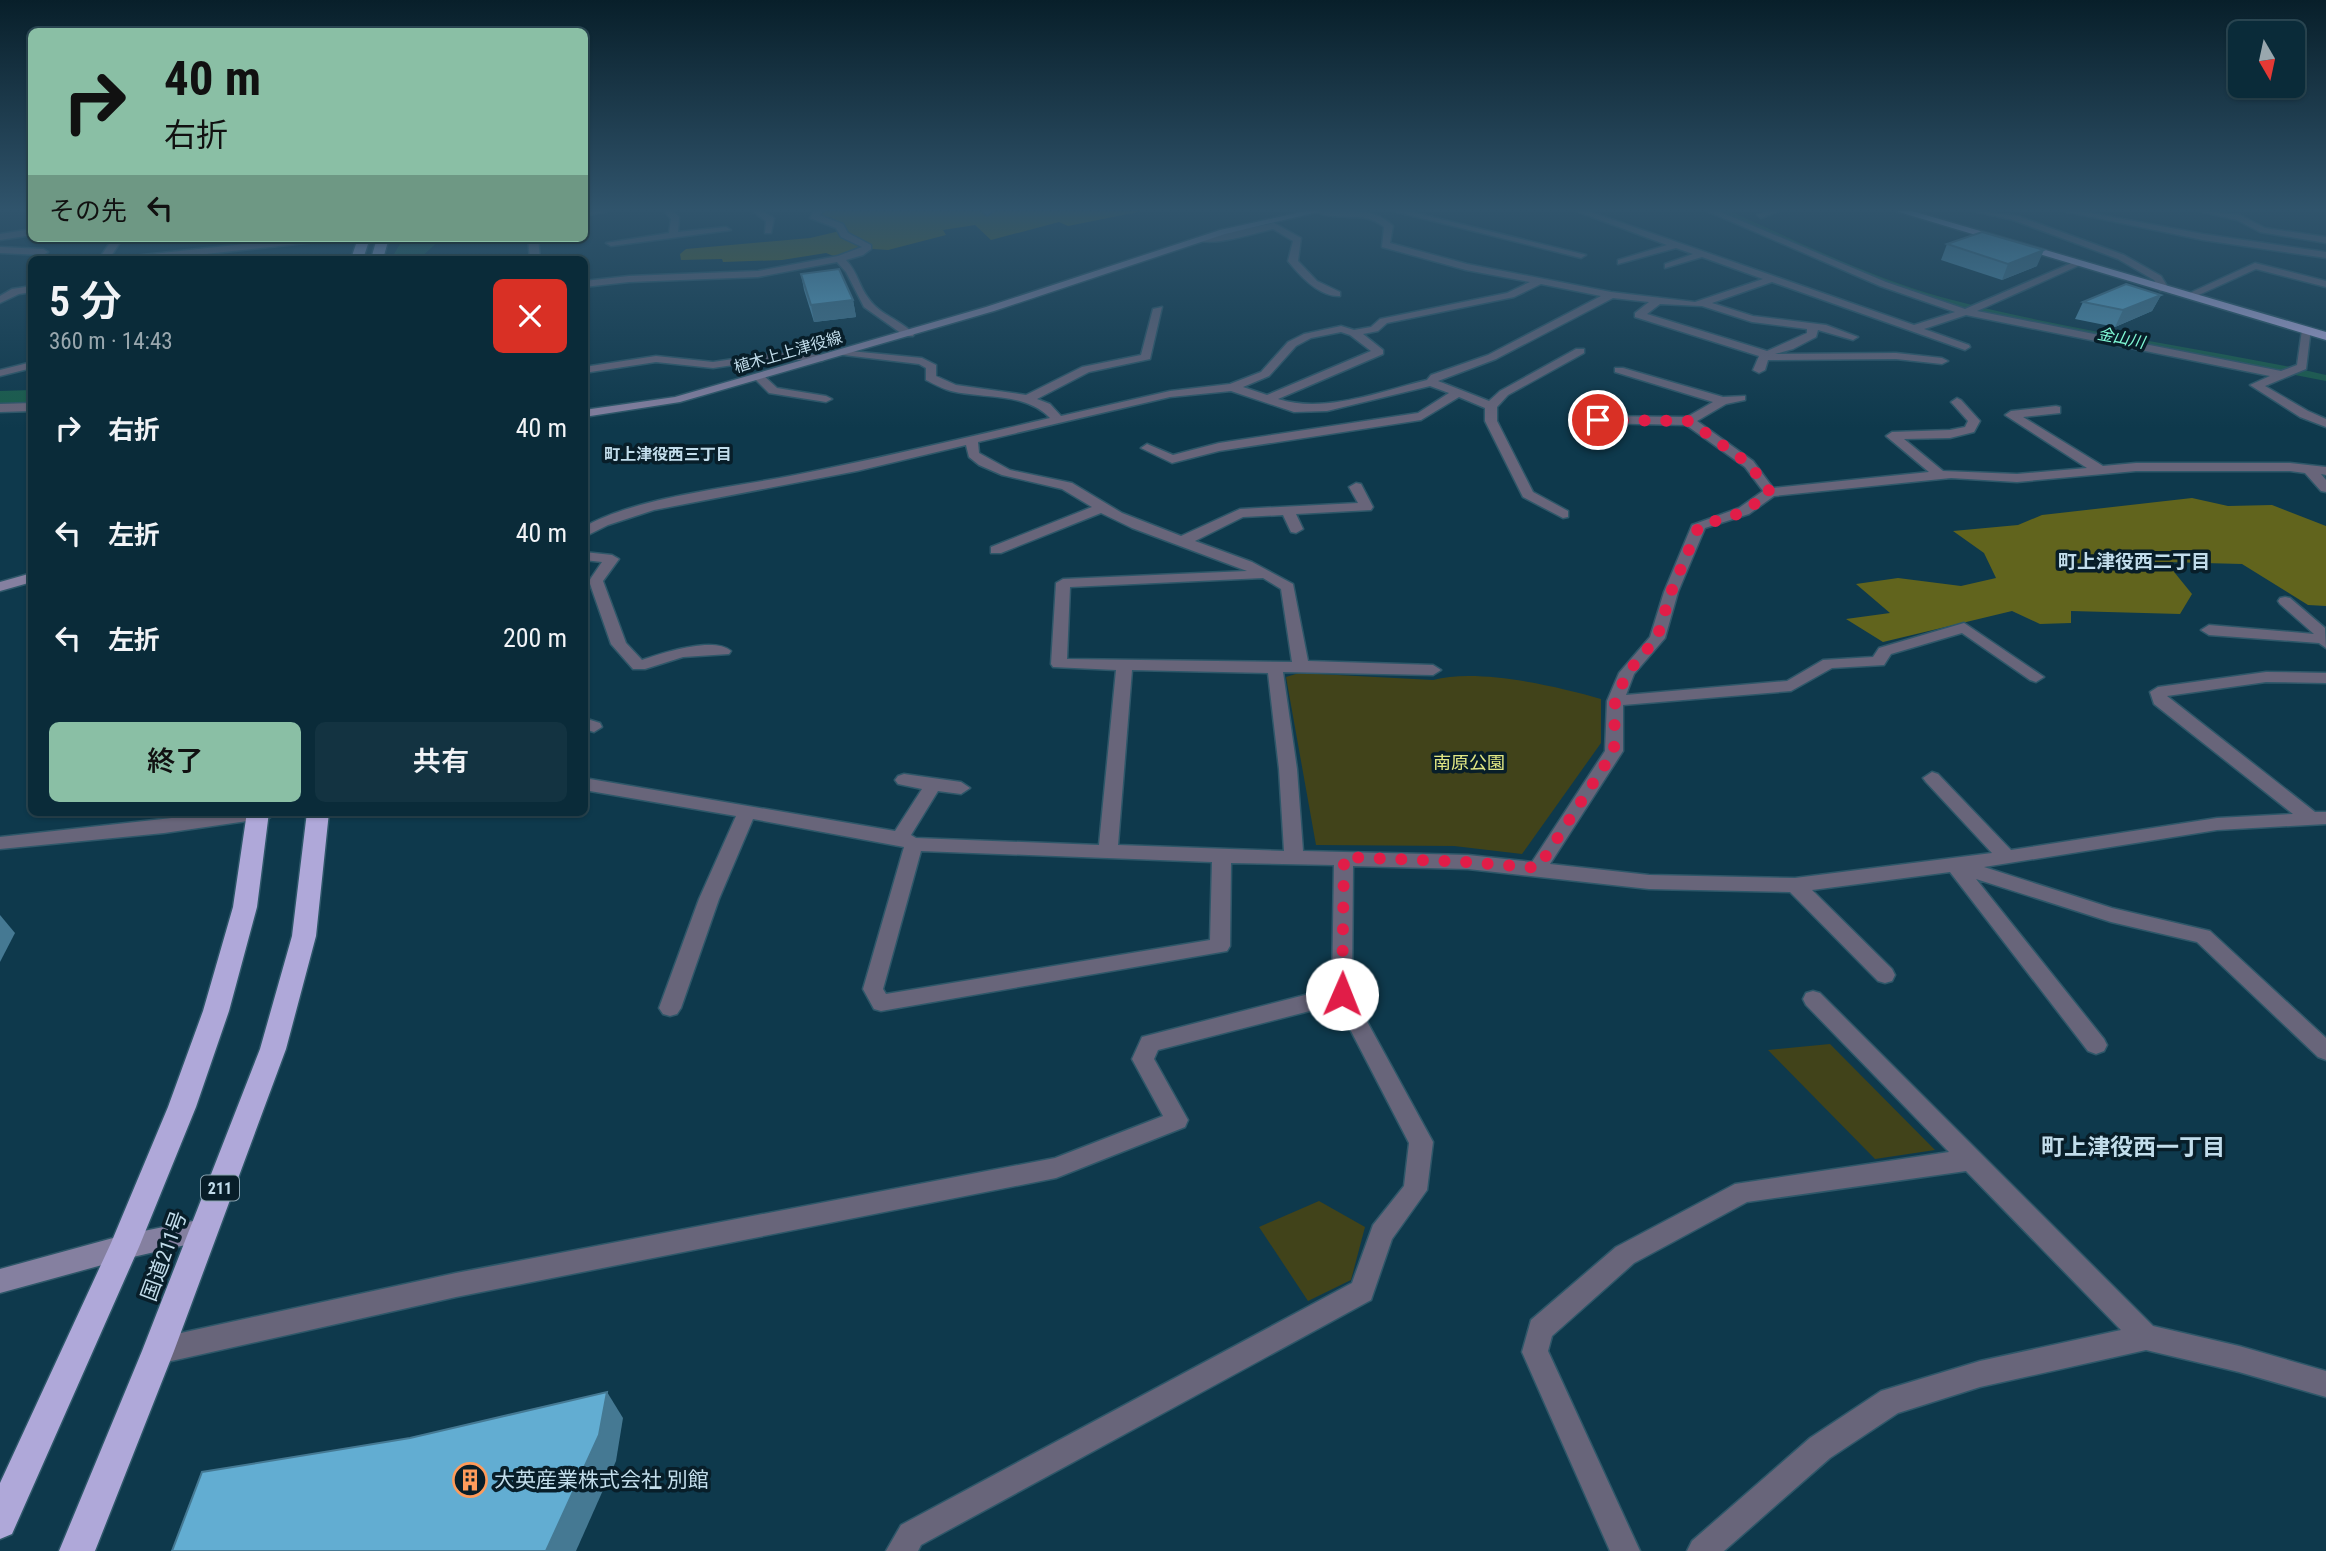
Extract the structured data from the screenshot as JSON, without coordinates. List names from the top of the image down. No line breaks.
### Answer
{"streets":{"highway":["211","国道211号"],"main road":["植木上上津役線"]},"districts":["町上津役西三丁目","町上津役西二丁目","町上津役西一丁目"],"water":["金山川"],"parks":["南原公園"],"places":{"building":["大英産業株式会社 別館"]},"north":"bottom","page":{"turn":["40 m","右折"],"then":"その先","heading":["5 分","360 m · 14:43"],"list":[{"name":"右折","value":"40 m"},{"name":"左折","value":"40 m"},{"name":"左折","value":"200 m"}],"buttons":["終了","共有"]}}
